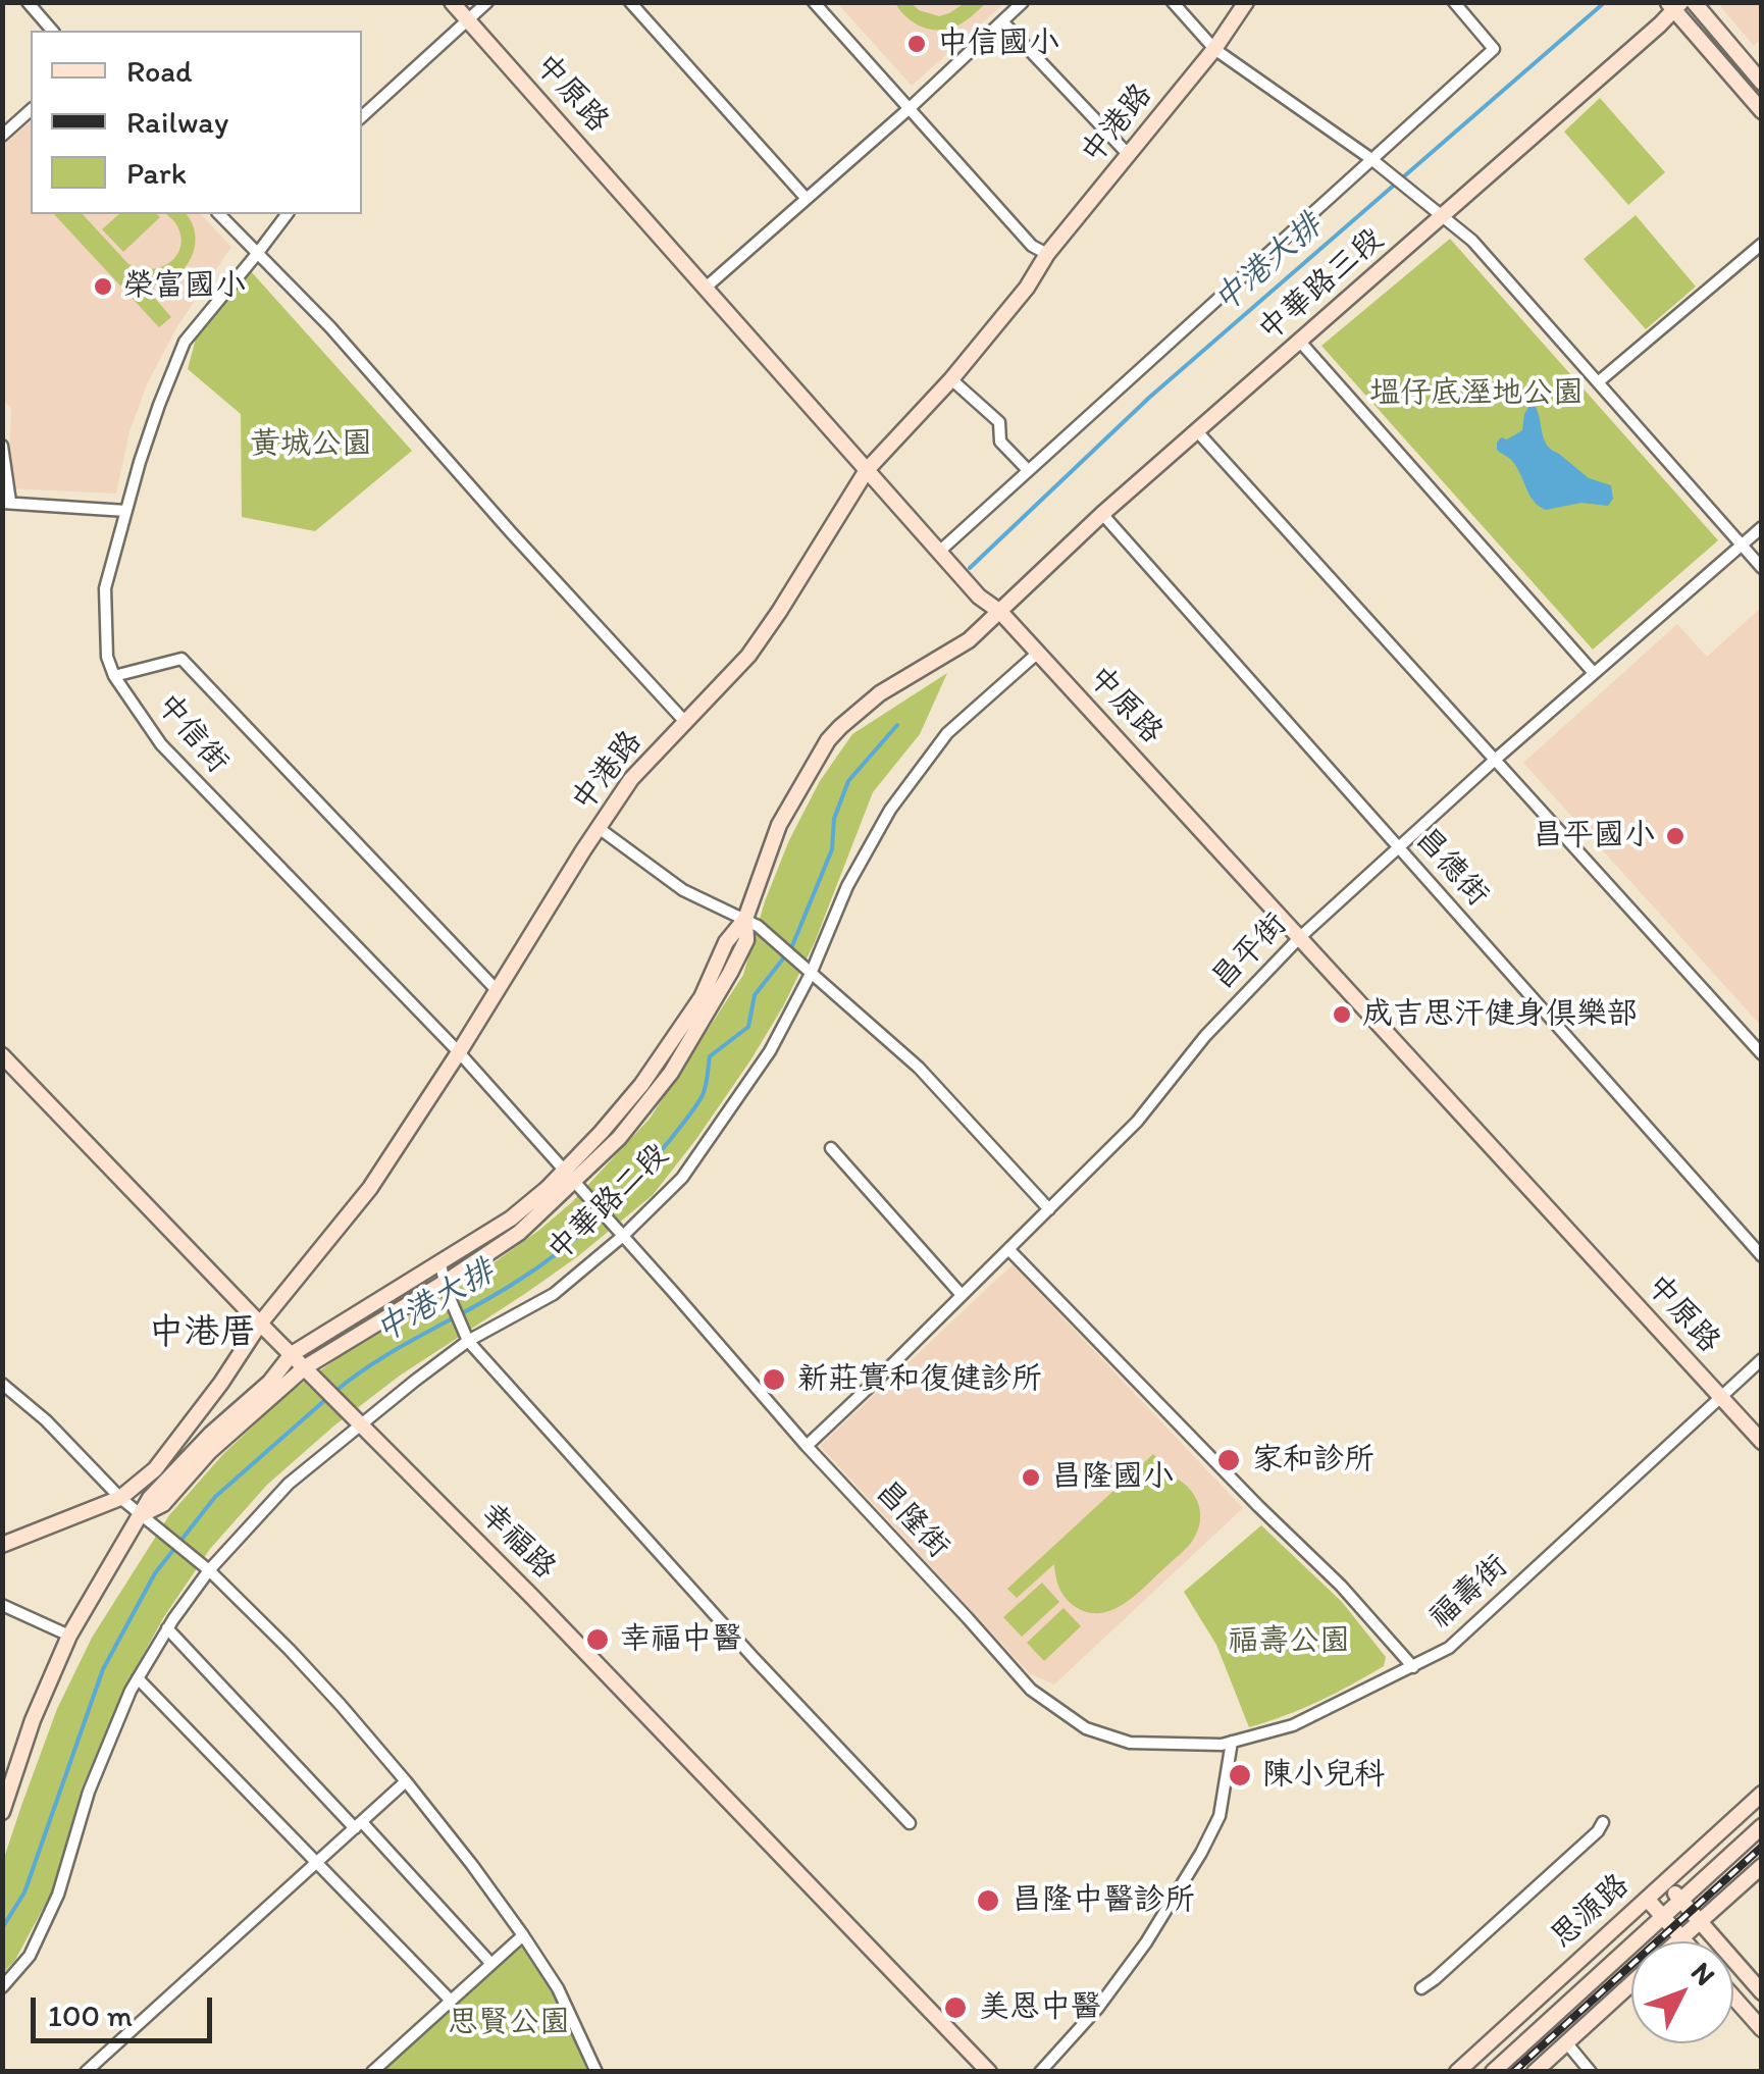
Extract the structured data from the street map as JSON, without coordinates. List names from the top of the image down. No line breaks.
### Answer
{"streets":{"street":["中原路","中港路","中華路三段","中信街","昌德街","昌平街","中華路二段","昌隆街","幸福路","福壽街","思源路"]},"crossings":[["中原路","中港路"],["中原路","中華路三段"],["中原路","昌平街"],["中原路","中華路二段"],["中原路","福壽街"],["中港路","中信街"],["中港路","幸福路"],["中華路三段","昌德街"],["中華路三段","中華路二段"],["中信街","中華路二段"],["中信街","昌隆街"],["昌德街","昌平街"],["昌平街","昌隆街"],["中華路二段","昌隆街"],["中華路二段","幸福路"],["昌隆街","福壽街"]],"districts":["中港厝"],"water":["中港大排"],"parks":["塭仔底溼地公園","黃城公園","福壽公園","思賢公園"],"places":["中信國小","榮富國小","昌平國小","成吉思汗健身俱樂部","新莊實和復健診所","家和診所","昌隆國小","幸福中醫","陳小兒科","昌隆中醫診所","美恩中醫"],"legend":["Road","Railway","Park"],"scale_bar":"100 m","north":"top right"}
